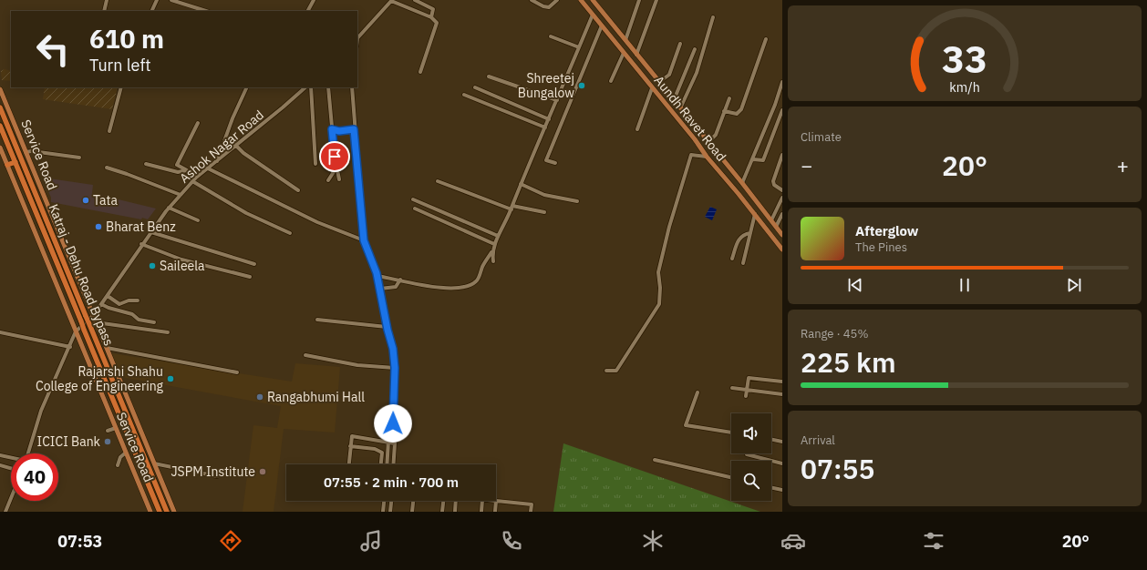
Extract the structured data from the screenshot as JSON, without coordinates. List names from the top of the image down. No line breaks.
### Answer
{"streets":{"highway":["Katraj - Dehu Road Bypass"],"main road":["Aundh Ravet Road","Service Road"],"street":["Ashok Nagar Road"]},"crossings":[["Ashok Nagar Road","Service Road"]],"places":["Shreetej Bungalow","Tata","Bharat Benz","Saileela","Rajarshi Shahu College of Engineering","Rangabhumi Hall","ICICI Bank","JSPM Institute"],"page":{"turn":["610 m","Turn left"],"tile":["Climate",["Range · 45%","225 km"],["Arrival","07:55"]],"heat":["−","20°","+"],"song":["Afterglow","The Pines"],"limit":"40","trip":"07:55 · 2 min · 700 m","tabs":["07:53","20°"],"gauge":["33","km/h"]}}
